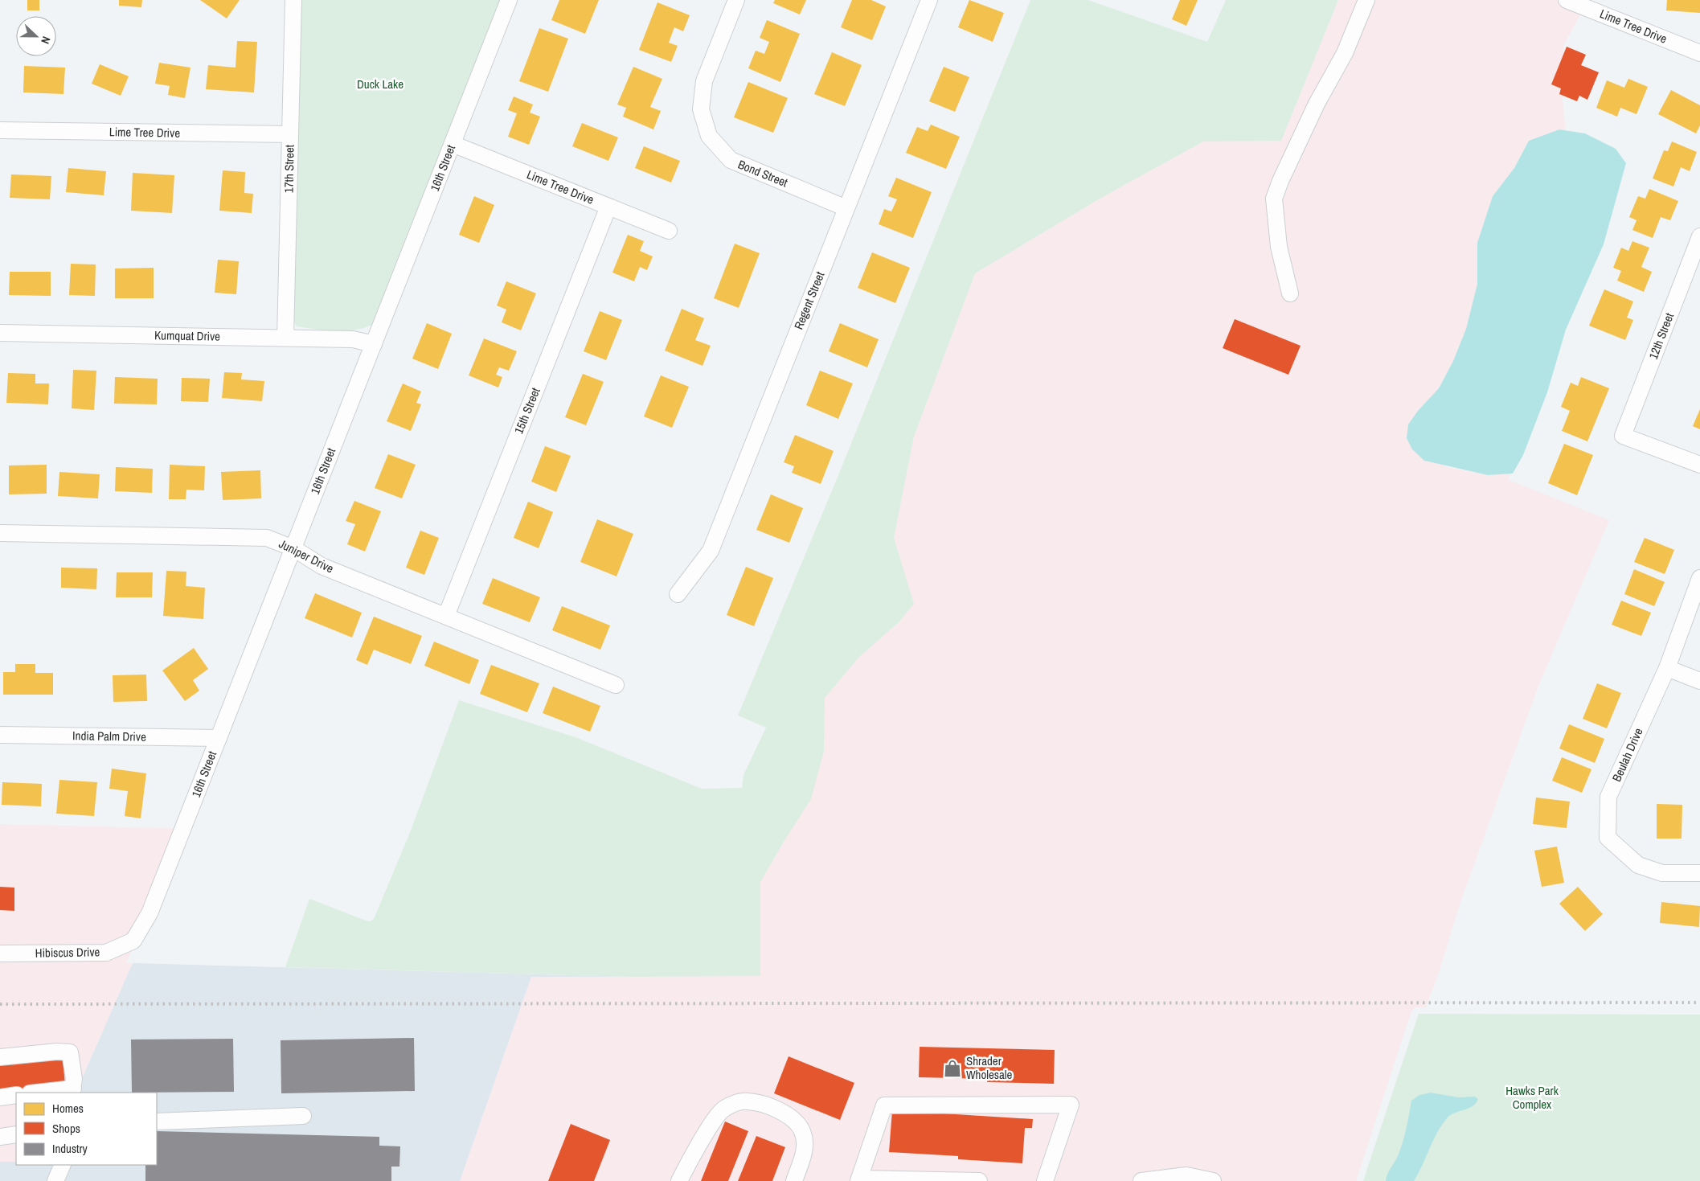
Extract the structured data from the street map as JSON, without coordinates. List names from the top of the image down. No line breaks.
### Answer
{"streets":{"street":["Lime Tree Drive","16th Street","17th Street","Bond Street","Regent Street","Kumquat Drive","12th Street","15th Street","Juniper Drive","India Palm Drive","Beulah Drive","Hibiscus Drive"]},"crossings":[["Lime Tree Drive","16th Street"],["Lime Tree Drive","17th Street"],["Lime Tree Drive","15th Street"],["16th Street","Kumquat Drive"],["16th Street","Juniper Drive"],["16th Street","India Palm Drive"],["16th Street","Hibiscus Drive"],["17th Street","Kumquat Drive"],["Bond Street","Regent Street"],["15th Street","Juniper Drive"]],"parks":["Duck Lake","Hawks Park Complex"],"places":{"shop":["Shrader Wholesale"]},"legend":["Homes","Shops","Industry"],"north":"right"}
